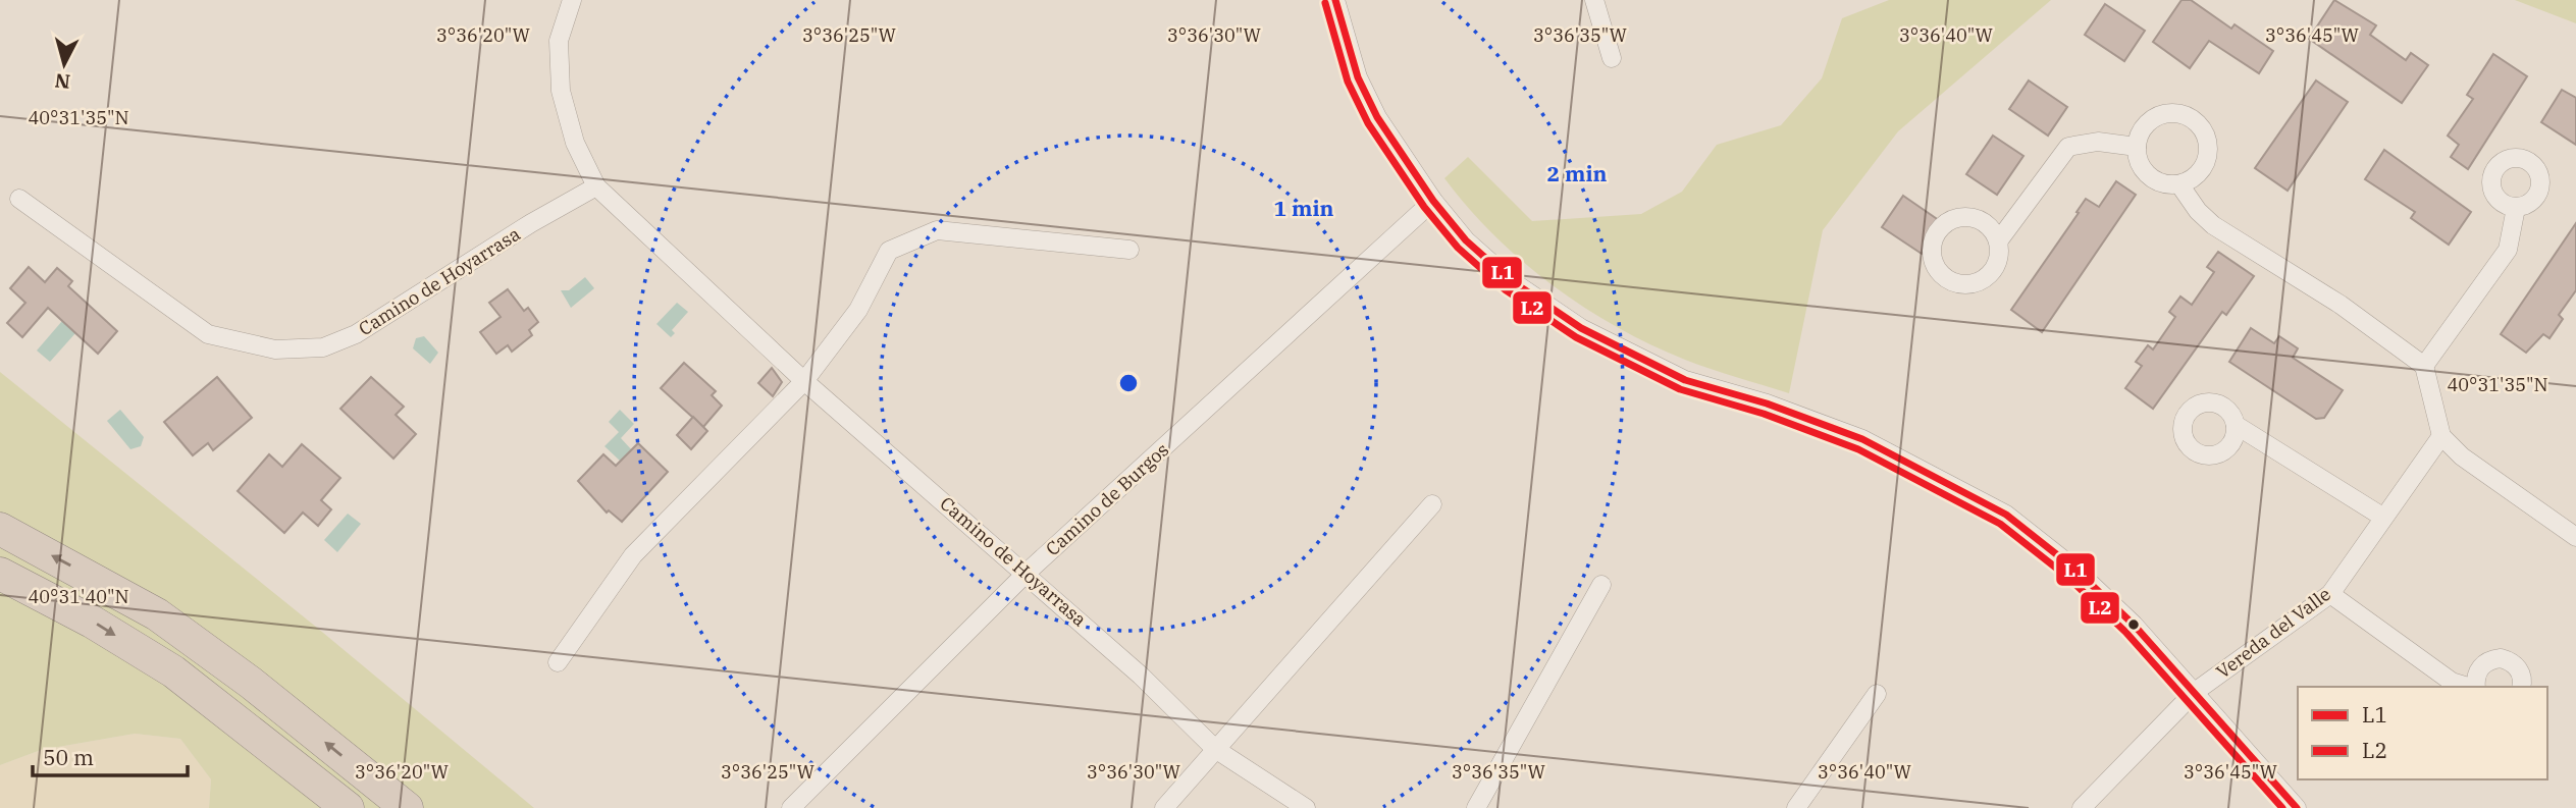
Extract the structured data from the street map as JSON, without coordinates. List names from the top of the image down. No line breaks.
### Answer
{"streets":{"street":["Camino de Hoyarrasa","Camino de Burgos","Vereda del Valle"]},"crossings":[["Camino de Hoyarrasa","Camino de Burgos"]],"lines":["transit line L1","transit line L2"],"legend":["L1","L2"],"scale_bar":"50 m","north":"bottom","coordinates":["3°36'20\"W","3°36'25\"W","3°36'30\"W","3°36'35\"W","3°36'40\"W","3°36'45\"W","40°31'35\"N","40°31'40\"N"],"rings":["2 min","1 min"]}
